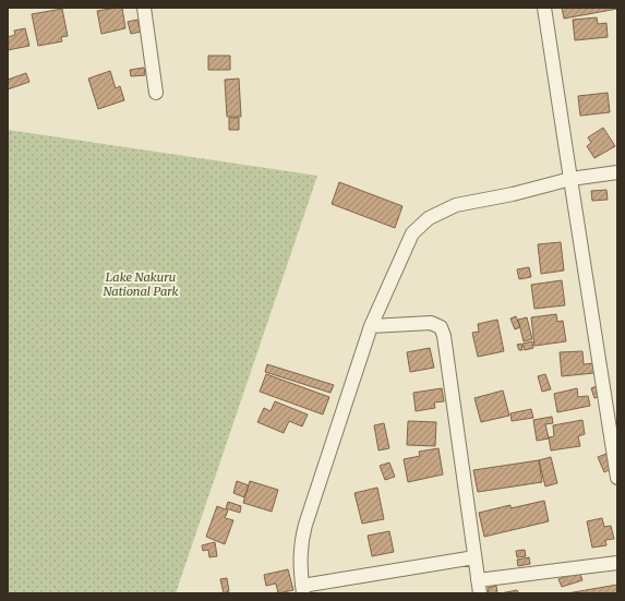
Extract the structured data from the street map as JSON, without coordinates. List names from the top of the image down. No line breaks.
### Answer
{"parks":["Lake Nakuru National Park"]}
